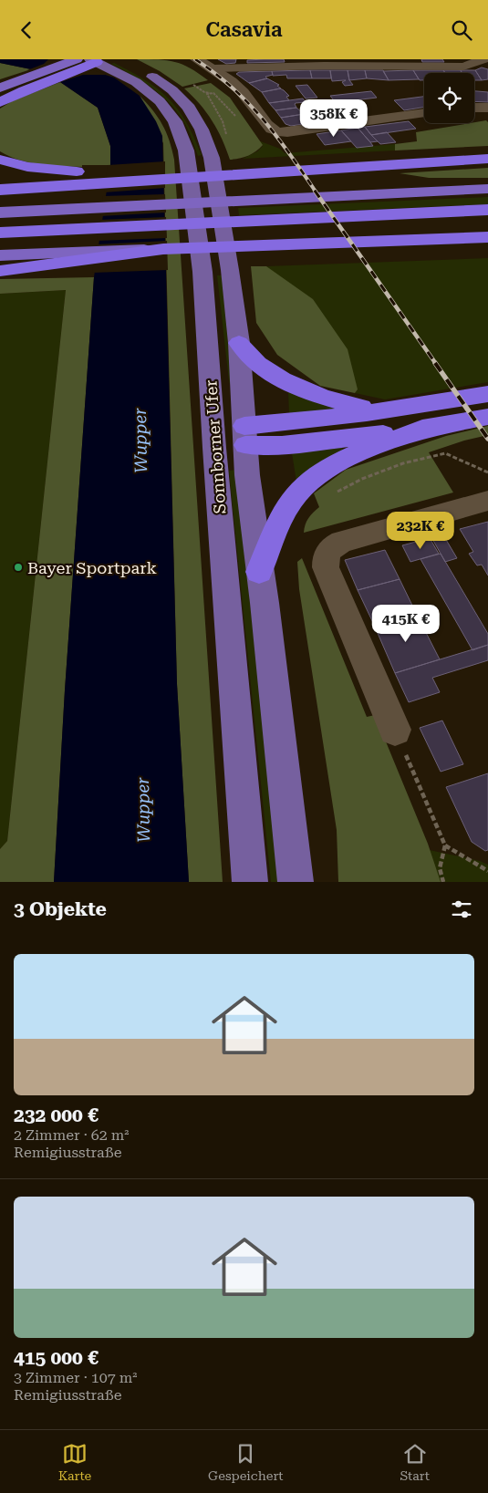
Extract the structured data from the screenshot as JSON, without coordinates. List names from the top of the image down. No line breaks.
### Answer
{"streets":{"main road":["Sonnborner Ufer"]},"water":["Wupper"],"places":["Bayer Sportpark"],"page":{"header":"Casavia","price":["358K €","232K €","415K €"],"heading":"3 Objekte","list":[{"name":"232 000 €","note":"2 Zimmer · 62 m² · Remigiusstraße"},{"name":"415 000 €","note":"3 Zimmer · 107 m² · Remigiusstraße"}],"tabs":["Karte","Gespeichert","Start"]}}
